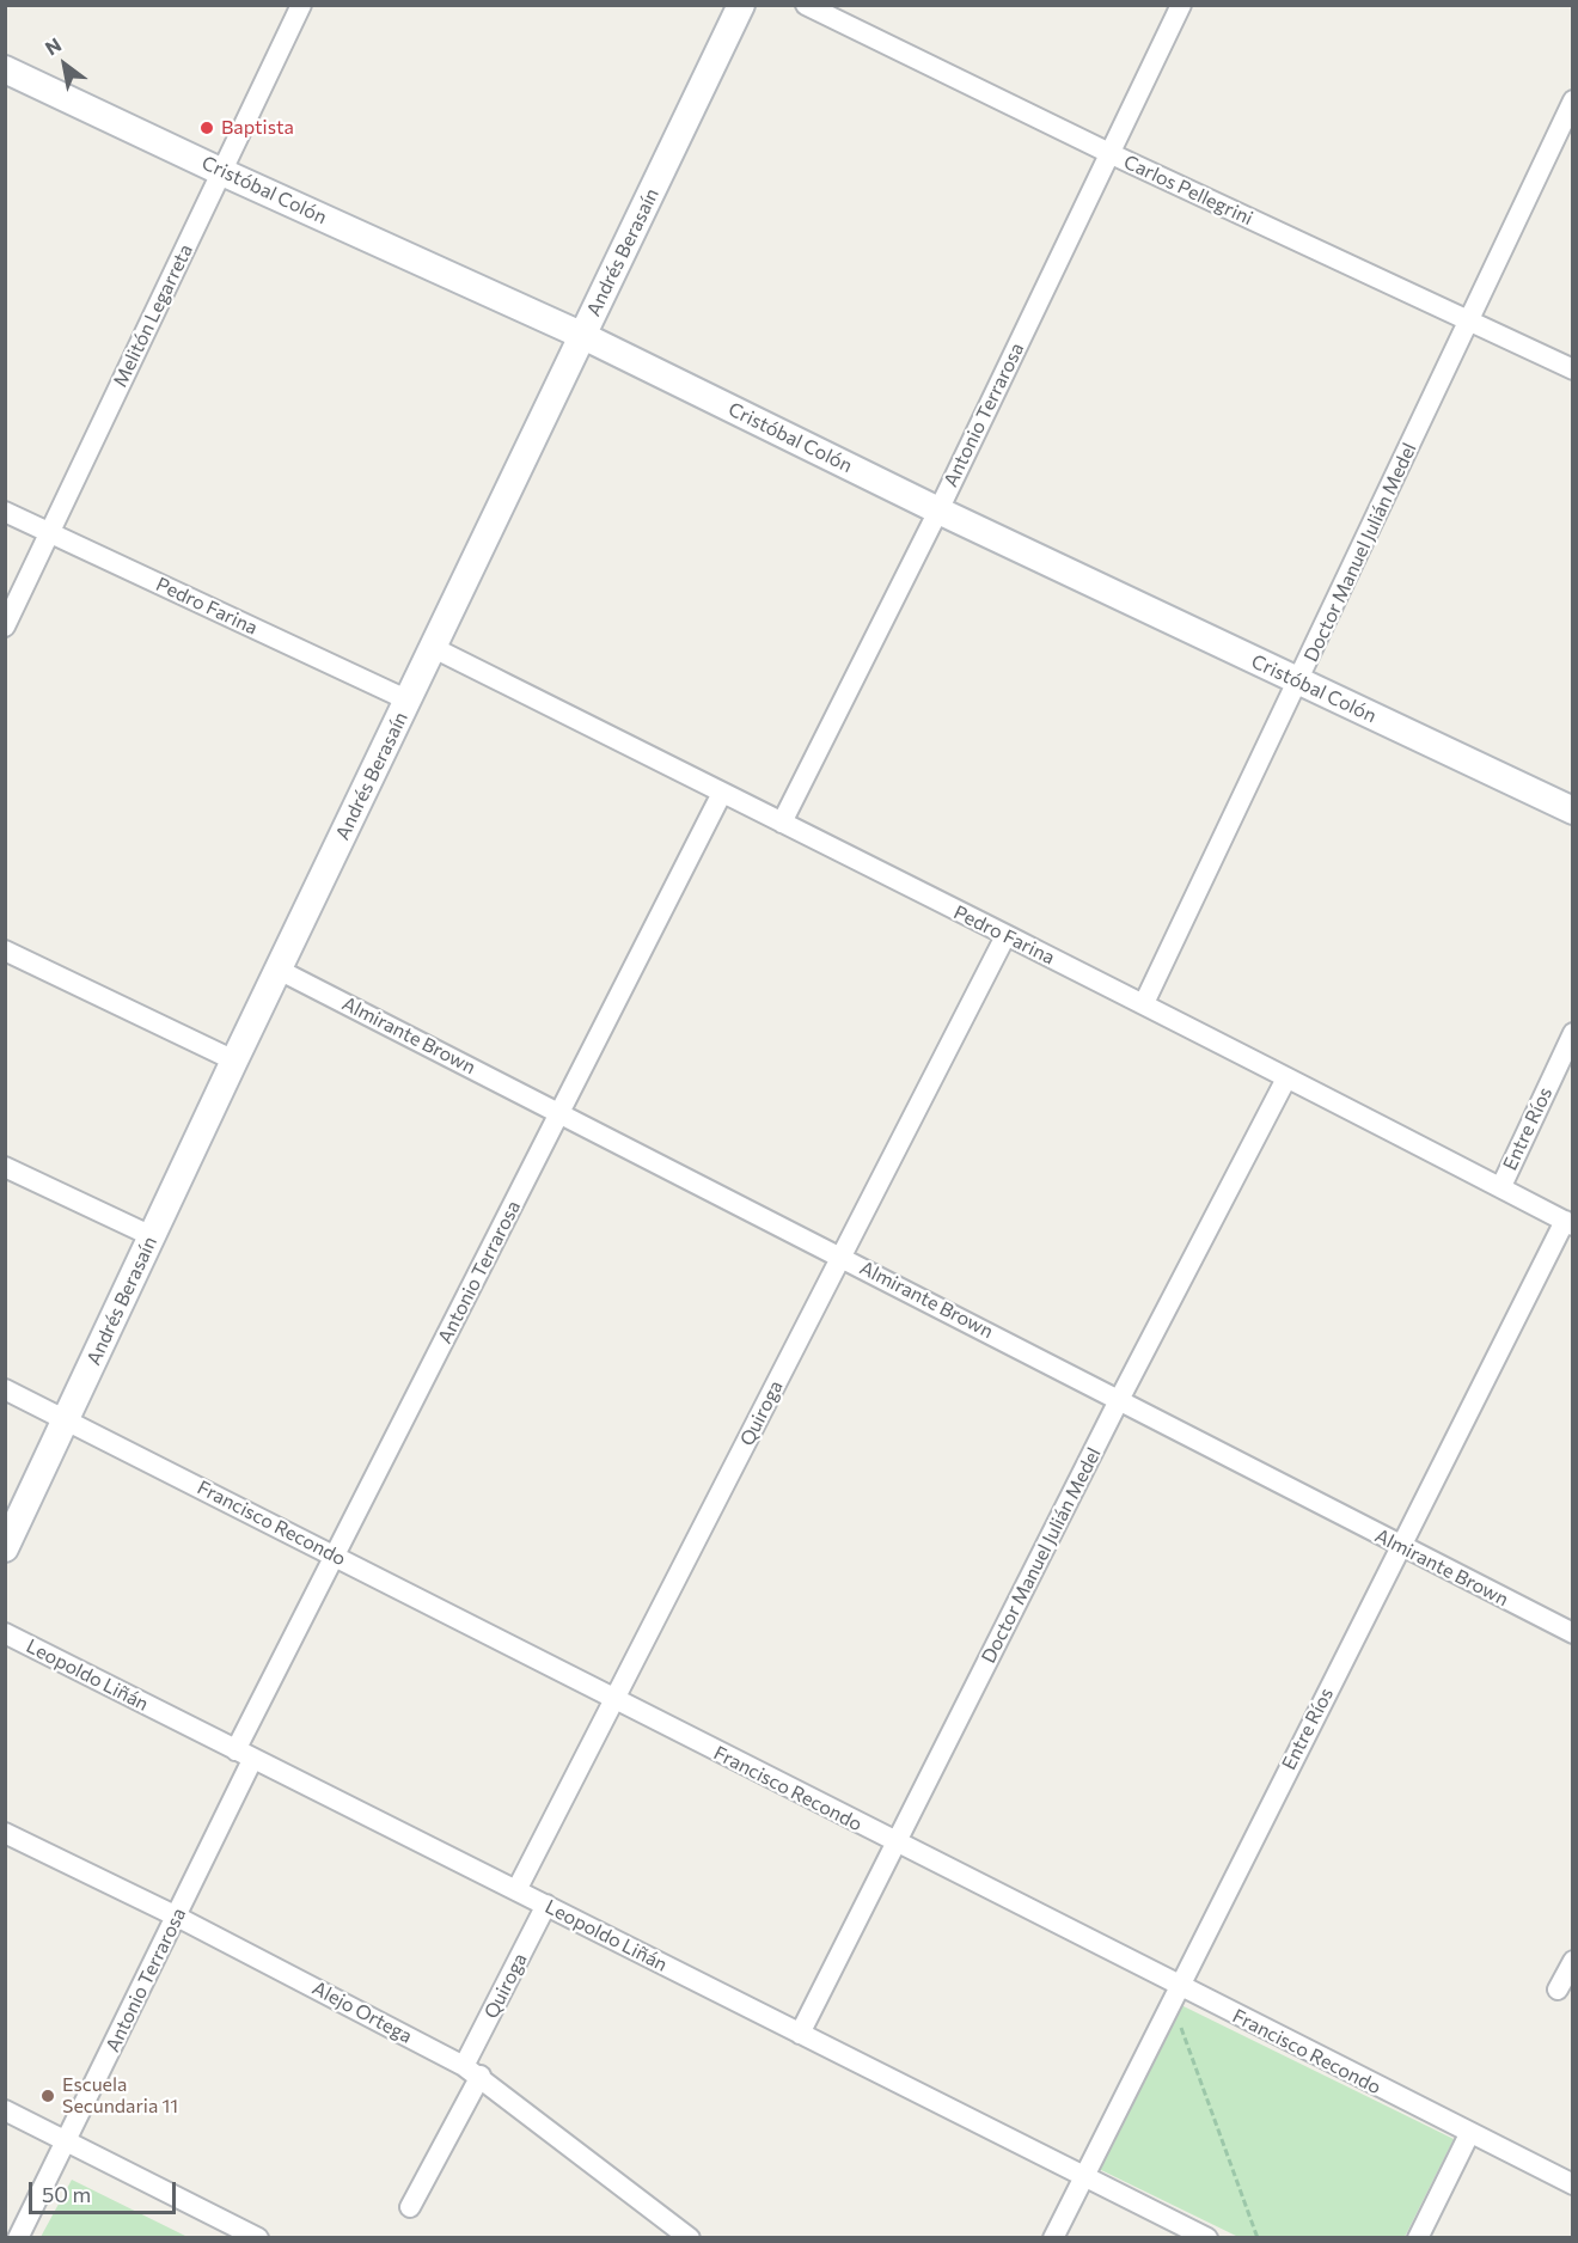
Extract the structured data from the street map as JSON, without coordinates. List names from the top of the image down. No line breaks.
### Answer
{"streets":{"street":["Cristóbal Colón","Carlos Pellegrini","Andrés Berasaín","Melitón Legarreta","Antonio Terrarosa","Doctor Manuel Julián Medel","Pedro Farina","Almirante Brown","Entre Ríos","Quiroga","Francisco Recondo","Leopoldo Liñán","Alejo Ortega"]},"crossings":[["Cristóbal Colón","Andrés Berasaín"],["Cristóbal Colón","Melitón Legarreta"],["Cristóbal Colón","Antonio Terrarosa"],["Cristóbal Colón","Doctor Manuel Julián Medel"],["Carlos Pellegrini","Antonio Terrarosa"],["Carlos Pellegrini","Doctor Manuel Julián Medel"],["Andrés Berasaín","Pedro Farina"],["Andrés Berasaín","Almirante Brown"],["Andrés Berasaín","Francisco Recondo"],["Melitón Legarreta","Pedro Farina"],["Antonio Terrarosa","Pedro Farina"],["Antonio Terrarosa","Almirante Brown"],["Antonio Terrarosa","Francisco Recondo"],["Antonio Terrarosa","Leopoldo Liñán"],["Antonio Terrarosa","Alejo Ortega"],["Doctor Manuel Julián Medel","Pedro Farina"],["Doctor Manuel Julián Medel","Almirante Brown"],["Doctor Manuel Julián Medel","Francisco Recondo"],["Doctor Manuel Julián Medel","Leopoldo Liñán"],["Pedro Farina","Entre Ríos"],["Pedro Farina","Quiroga"],["Almirante Brown","Entre Ríos"],["Almirante Brown","Quiroga"],["Entre Ríos","Francisco Recondo"],["Entre Ríos","Leopoldo Liñán"],["Quiroga","Francisco Recondo"],["Quiroga","Leopoldo Liñán"],["Quiroga","Alejo Ortega"]],"places":["Baptista","Escuela Secundaria 11"],"scale_bar":"50 m","north":"top left"}
